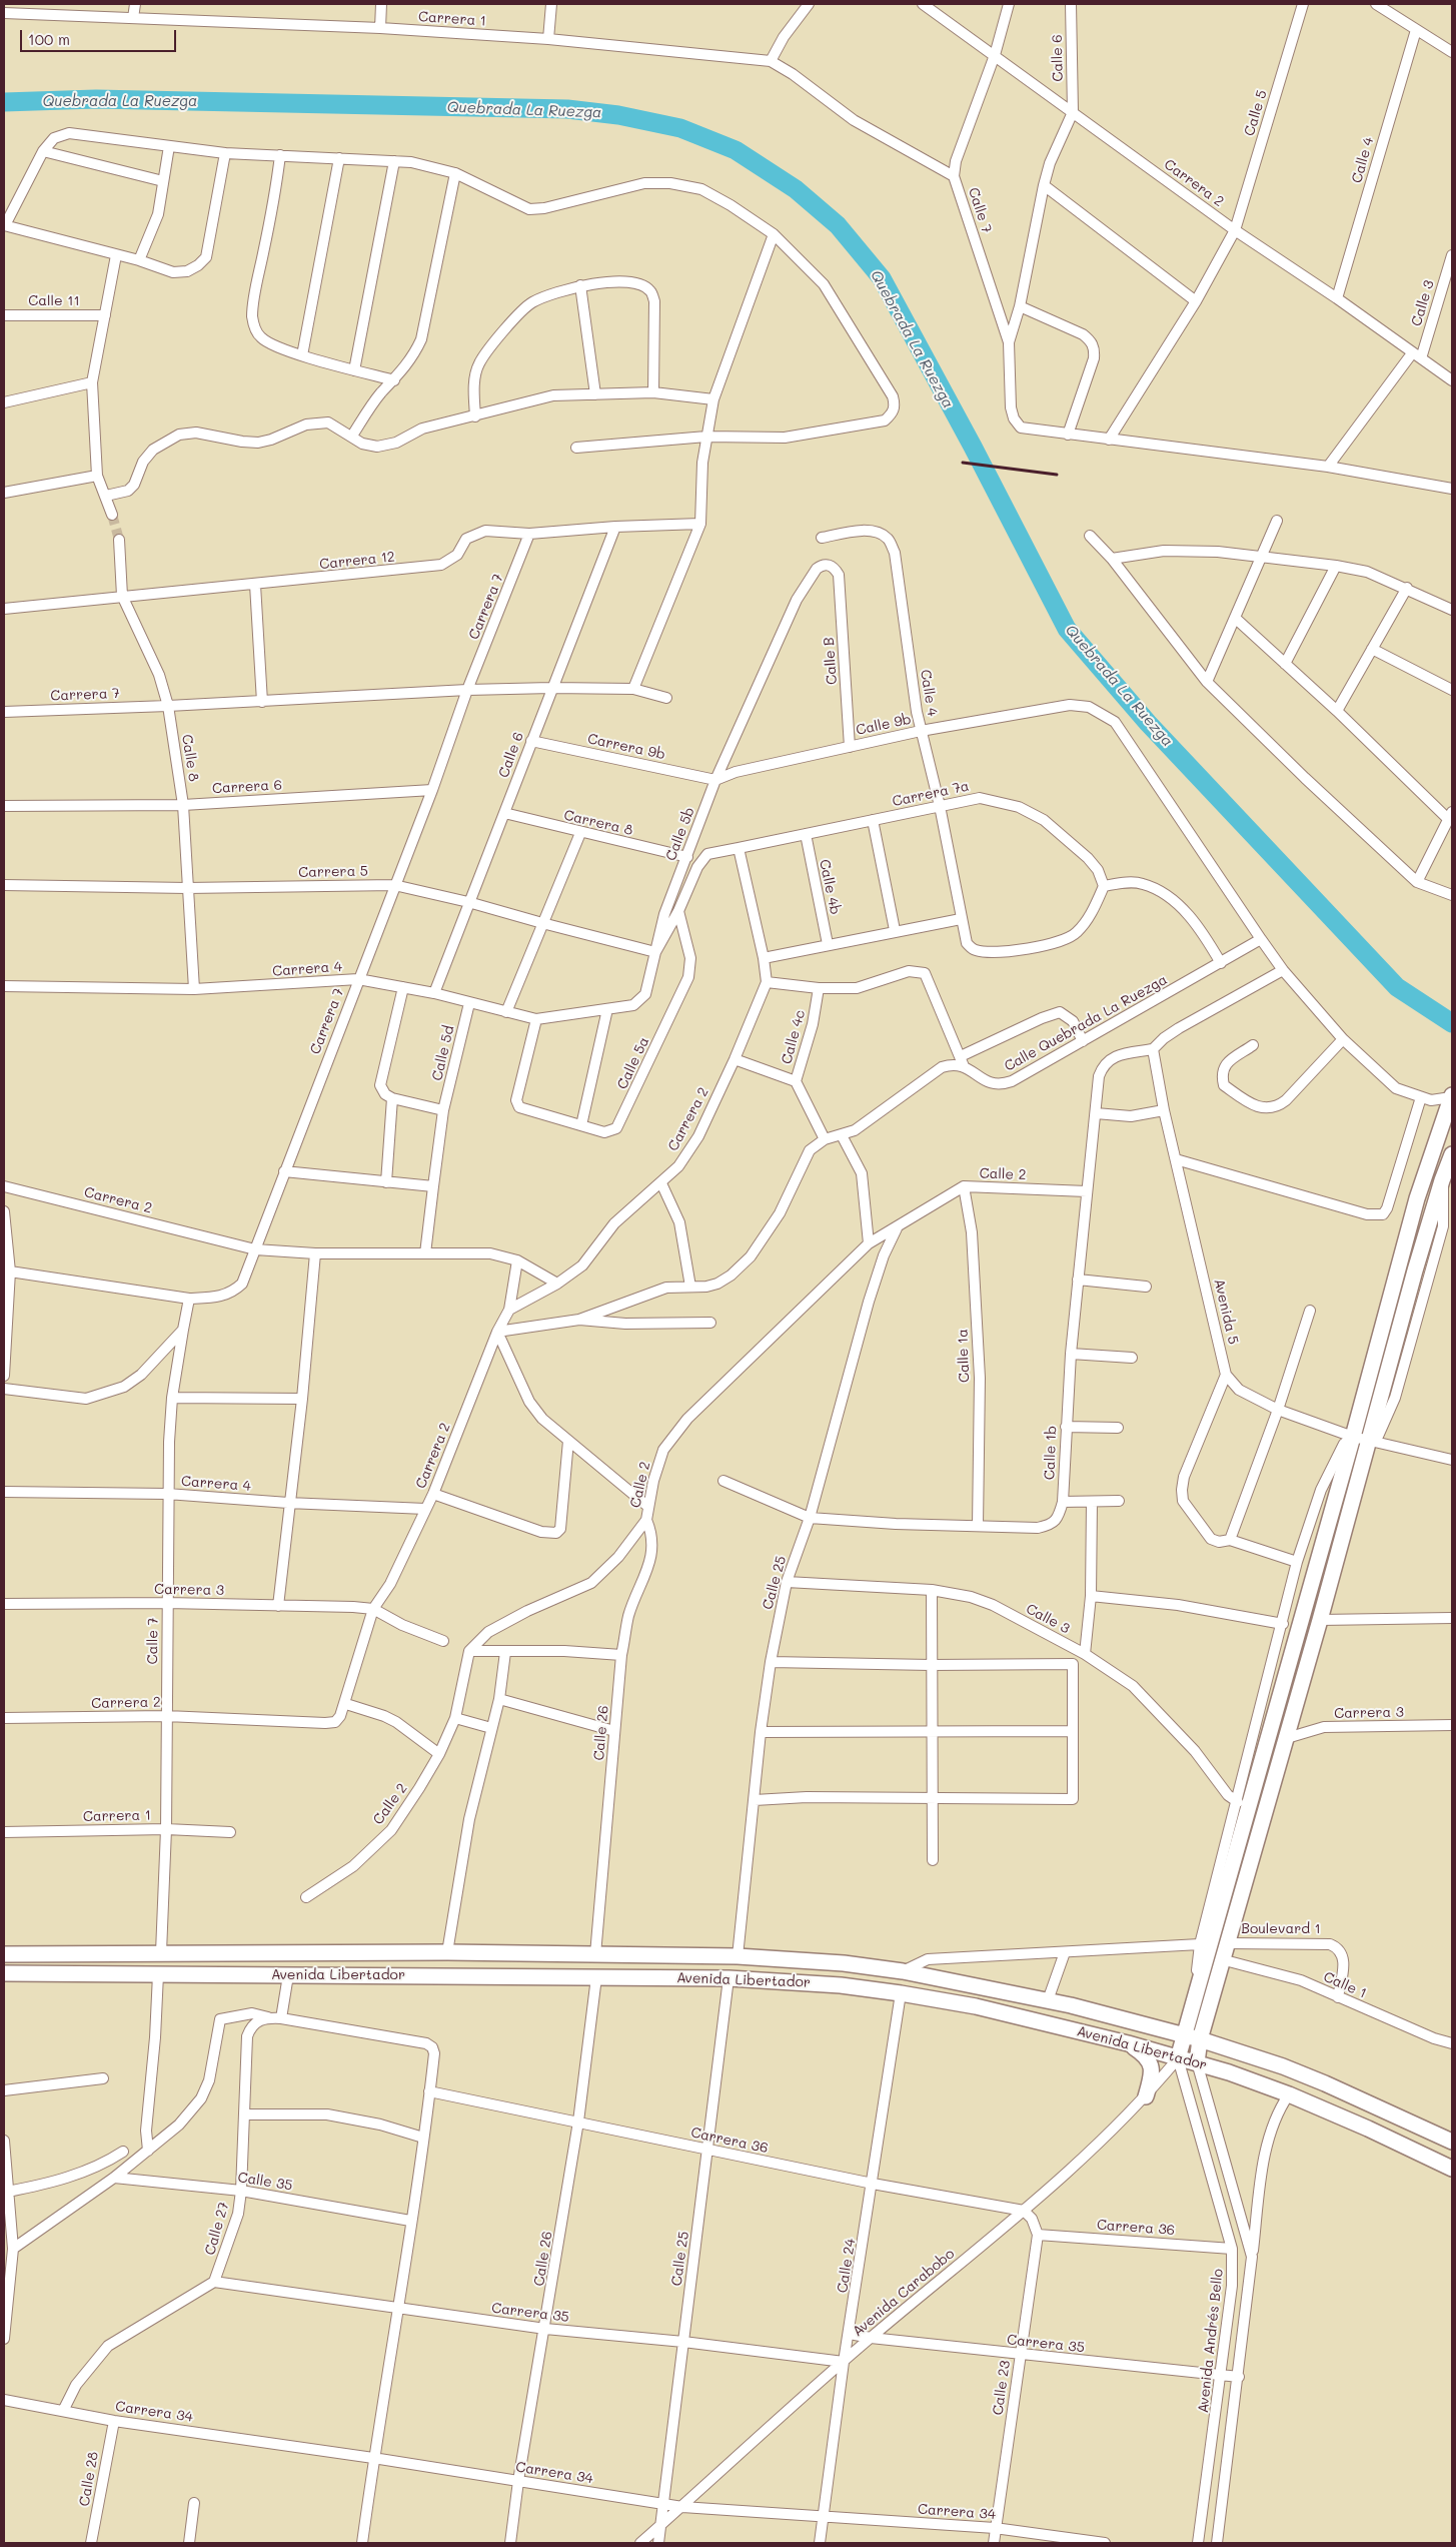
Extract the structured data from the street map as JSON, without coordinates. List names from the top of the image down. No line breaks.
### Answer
{"streets":{"main road":["Avenida Libertador"],"street":["Carrera 1","Calle 6","Calle 5","Calle 4","Carrera 2","Calle 7","Calle 11","Calle 3","Carrera 12","Carrera 7","Calle B","Calle 9b","Carrera 9b","Calle 8","Carrera 6","Carrera 7a","Carrera 8","Calle 5b","Carrera 5","Calle 4b","Carrera 4","Calle Quebrada La Ruezga","Calle 4c","Calle 5d","Calle 5a","Calle 2","Avenida 5","Calle 1a","Calle 1b","Calle 25","Carrera 3","Calle 26","Boulevard 1","Calle 1","Carrera 36","Calle 35","Calle 27","Calle 24","Avenida Carabobo","Carrera 35","Avenida Andrés Bello","Calle 23","Carrera 34","Calle 28"]},"crossings":[["Carrera 1","Calle 7"],["Calle 6","Carrera 2"],["Calle 6","Carrera 12"],["Calle 6","Carrera 7"],["Calle 6","Carrera 9b"],["Calle 6","Carrera 8"],["Calle 6","Carrera 5"],["Calle 6","Carrera 4"],["Calle 5","Carrera 2"],["Calle 4","Carrera 2"],["Calle 4","Calle 9b"],["Calle 4","Carrera 7a"],["Carrera 2","Calle 7"],["Carrera 2","Calle 3"],["Carrera 2","Carrera 7"],["Carrera 2","Carrera 7a"],["Carrera 2","Carrera 4"],["Carrera 2","Calle 4c"],["Carrera 2","Calle 5d"],["Carrera 2","Carrera 3"],["Calle 7","Carrera 4"],["Calle 7","Carrera 3"],["Calle 7","Avenida Libertador"],["Calle 3","Calle 25"],["Carrera 12","Carrera 7"],["Carrera 12","Calle 8"],["Carrera 7","Calle 8"],["Carrera 7","Carrera 6"],["Carrera 7","Carrera 5"],["Carrera 7","Carrera 4"],["Calle B","Calle 9b"],["Calle B","Calle 5b"],["Calle 9b","Carrera 9b"],["Calle 9b","Calle 5b"],["Calle 9b","Calle Quebrada La Ruezga"],["Carrera 9b","Calle 5b"],["Calle 8","Carrera 6"],["Calle 8","Carrera 5"],["Calle 8","Carrera 4"],["Carrera 7a","Calle 5b"],["Carrera 7a","Carrera 5"],["Carrera 7a","Calle 4b"],["Carrera 7a","Calle 5a"],["Carrera 8","Calle 5b"],["Calle 5b","Carrera 5"],["Calle 5b","Carrera 4"],["Carrera 4","Calle 5d"],["Carrera 4","Calle 5a"],["Calle 2","Calle 1a"],["Calle 2","Calle 1b"],["Calle 2","Calle 25"],["Calle 2","Calle 26"],["Avenida 5","Calle 1b"],["Calle 1a","Calle 1b"],["Calle 1b","Calle 25"],["Calle 25","Avenida Libertador"],["Calle 25","Carrera 36"],["Calle 25","Avenida Carabobo"],["Calle 25","Carrera 35"],["Calle 25","Carrera 34"],["Calle 26","Avenida Libertador"],["Calle 26","Carrera 36"],["Calle 26","Carrera 35"],["Calle 26","Carrera 34"],["Boulevard 1","Calle 1"],["Avenida Libertador","Calle 24"],["Avenida Libertador","Avenida Carabobo"],["Avenida Libertador","Avenida Andrés Bello"],["Carrera 36","Calle 24"],["Carrera 36","Avenida Carabobo"],["Carrera 36","Avenida Andrés Bello"],["Carrera 36","Calle 23"],["Calle 35","Calle 27"],["Calle 27","Carrera 35"],["Calle 24","Avenida Carabobo"],["Calle 24","Carrera 35"],["Calle 24","Carrera 34"],["Avenida Carabobo","Carrera 35"],["Avenida Carabobo","Avenida Andrés Bello"],["Avenida Carabobo","Carrera 34"],["Carrera 35","Avenida Andrés Bello"],["Carrera 35","Calle 23"],["Calle 23","Carrera 34"],["Carrera 34","Calle 28"]],"water":["Quebrada La Ruezga"],"scale_bar":"100 m"}
